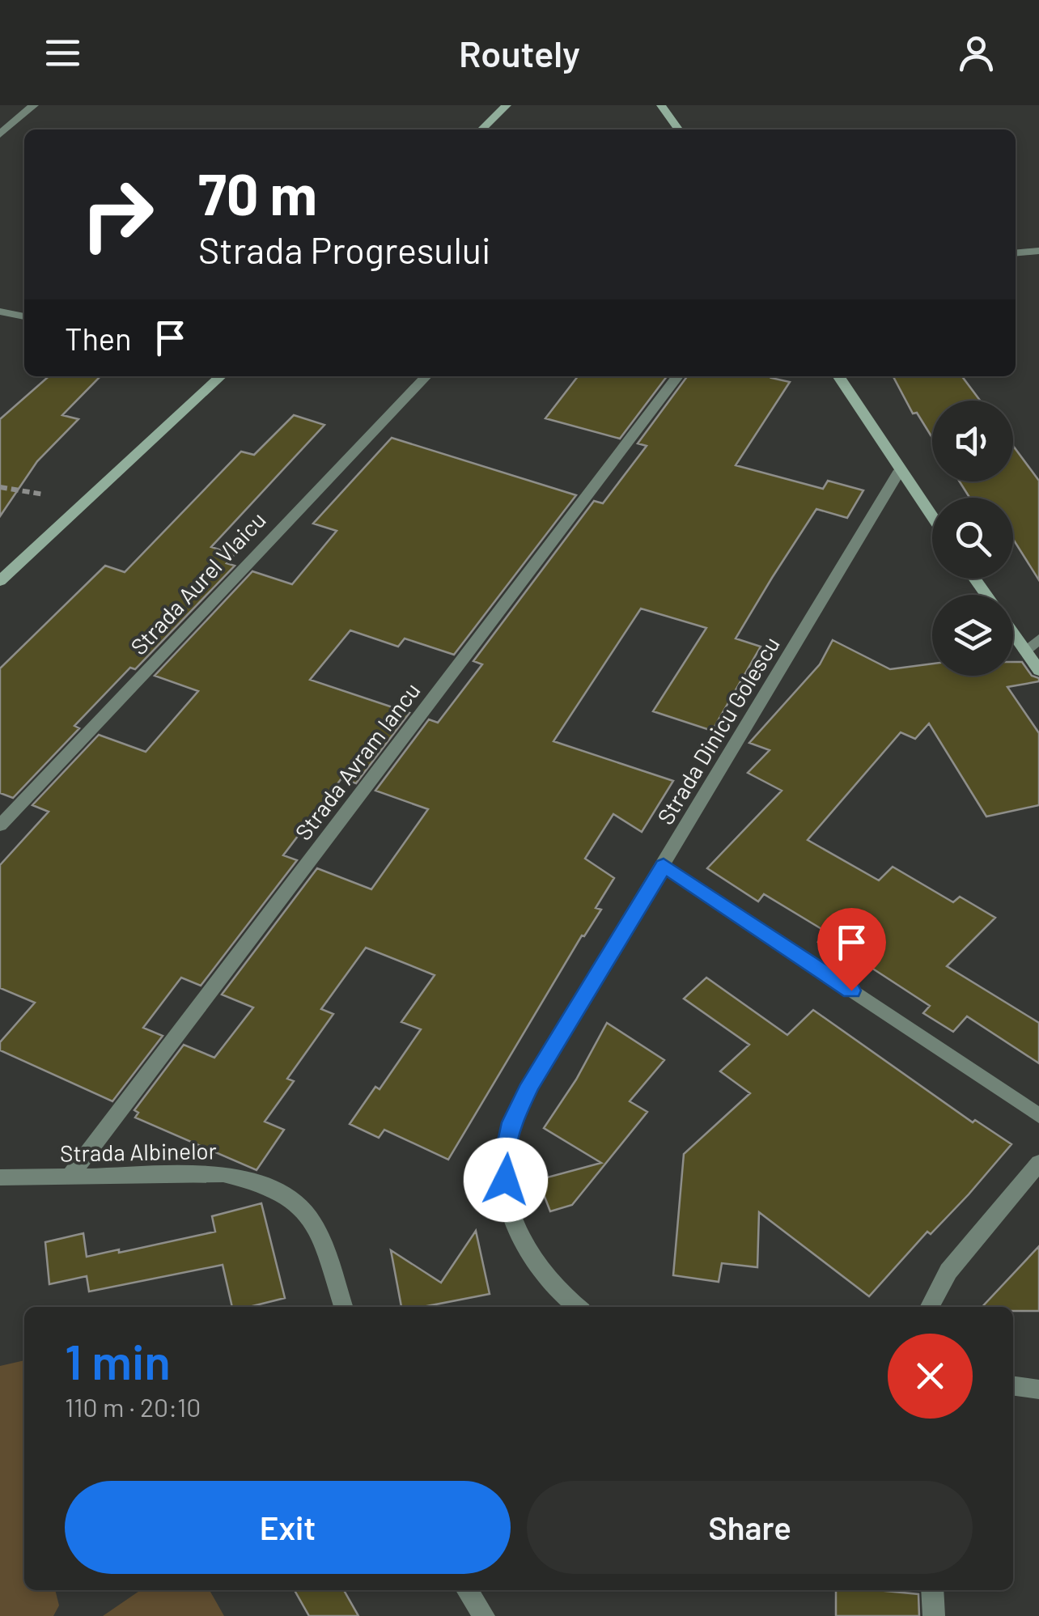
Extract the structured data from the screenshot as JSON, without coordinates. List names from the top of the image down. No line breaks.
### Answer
{"streets":{"street":["Strada Aurel Vlaicu","Strada Dinicu Golescu","Strada Avram Iancu","Strada Albinelor"]},"crossings":[["Strada Avram Iancu","Strada Albinelor"]],"page":{"header":"Routely","turn":["70 m","Strada Progresului"],"then":"Then","heading":["1 min","110 m · 20:10"],"buttons":["Exit","Share"]}}
